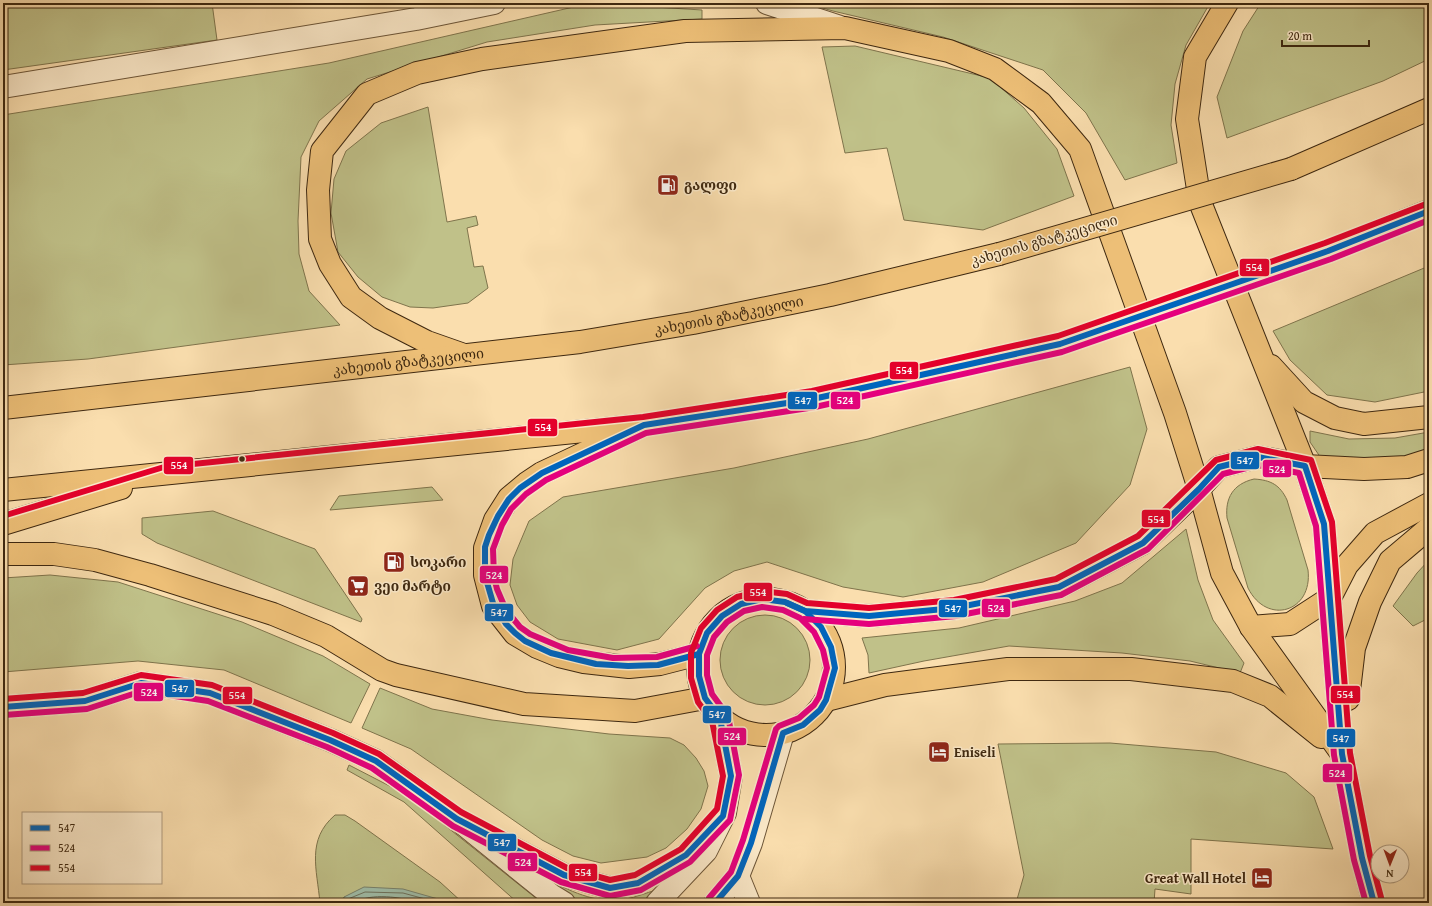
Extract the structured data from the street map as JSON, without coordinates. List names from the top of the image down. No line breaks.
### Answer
{"streets":{"main road":["კახეთის გზატკეცილი"]},"places":{"fuel station":["გალფი","სოკარი"],"supermarket":["ვეი მარტი"],"hotel":["Eniseli","Great Wall Hotel"]},"lines":["transit line 554","transit line 547","transit line 524"],"legend":["547","524","554"],"scale_bar":"20 m","north":"bottom"}
